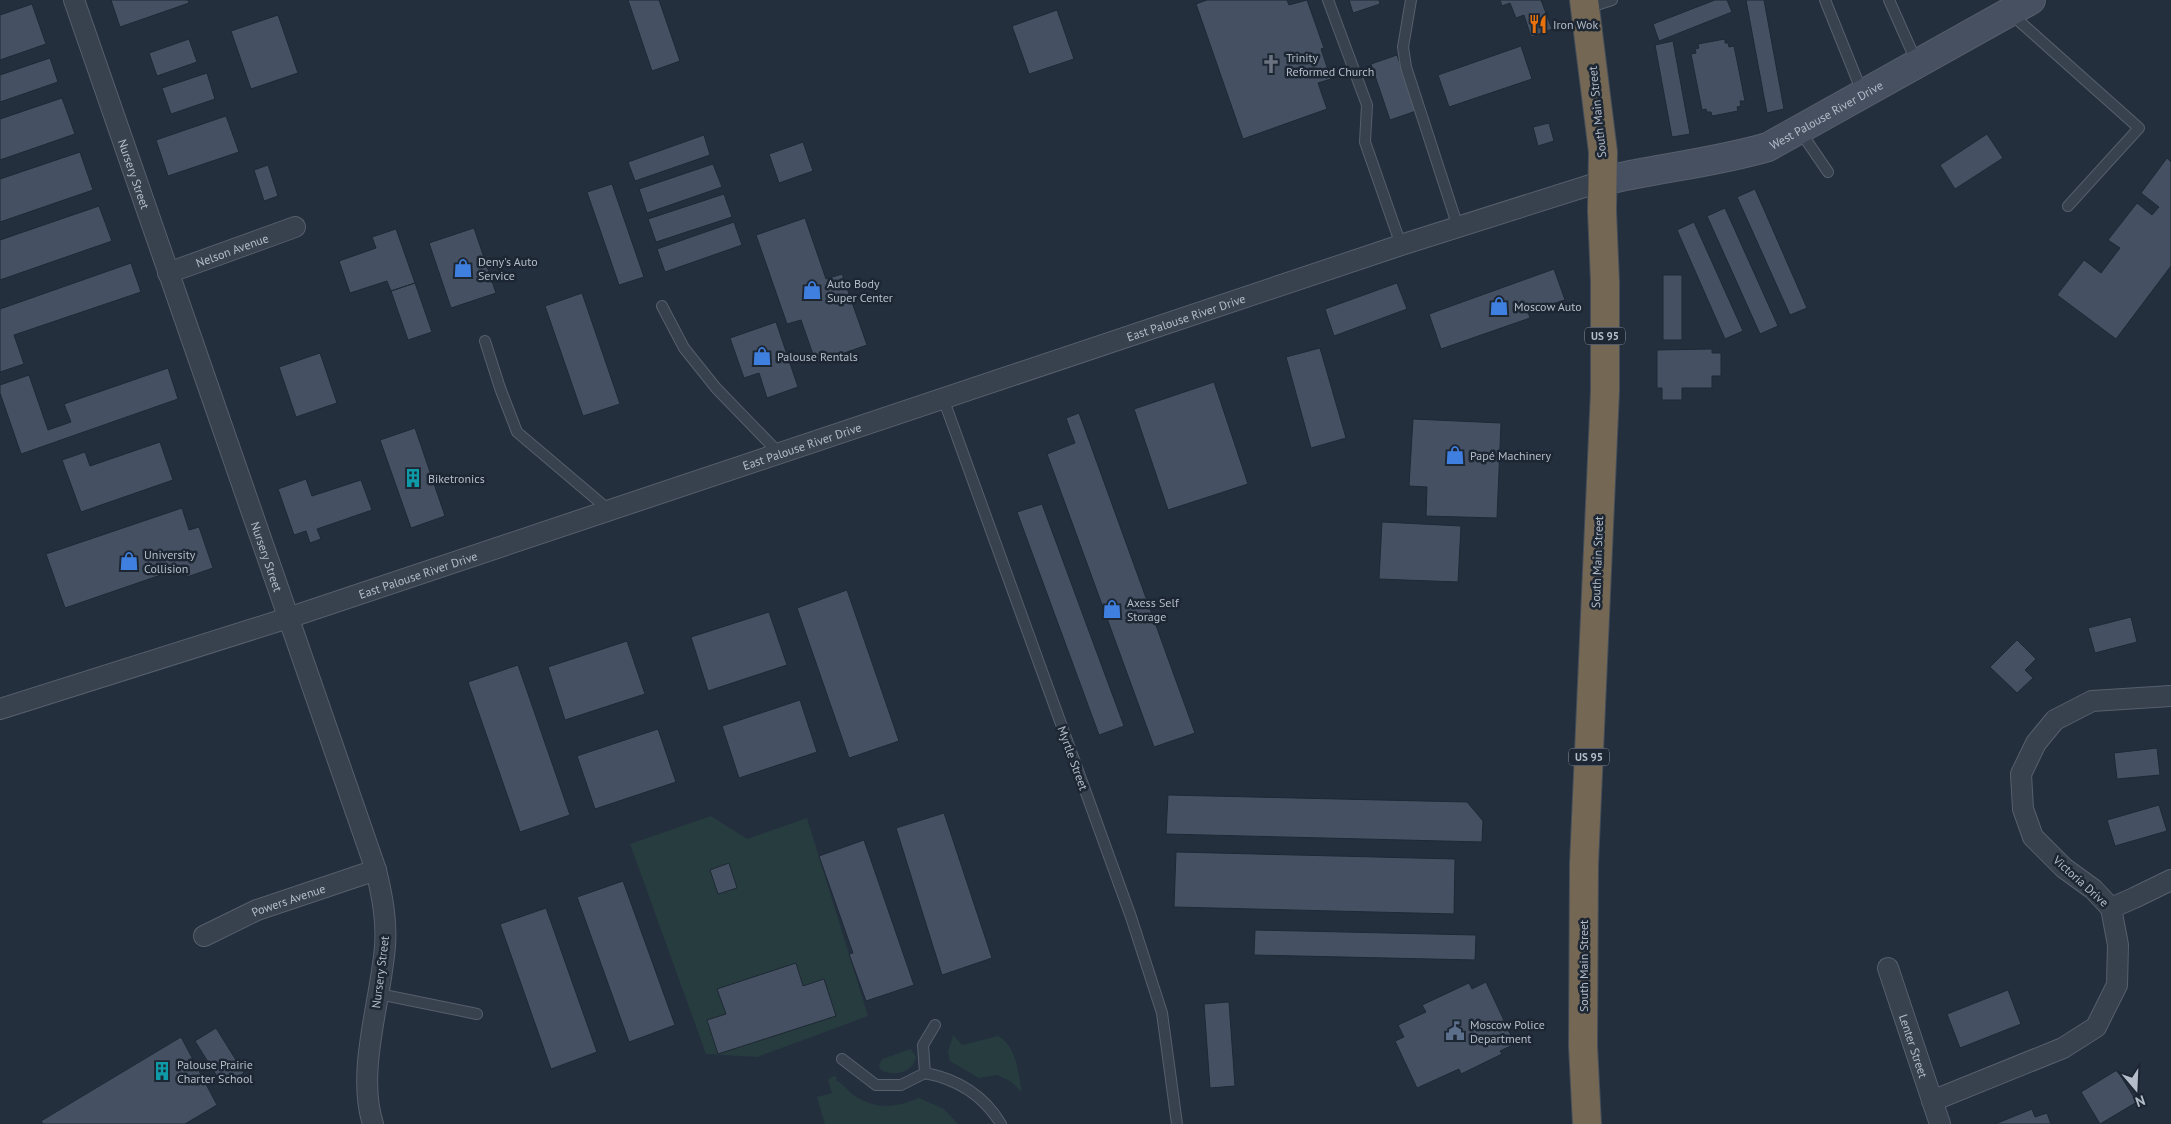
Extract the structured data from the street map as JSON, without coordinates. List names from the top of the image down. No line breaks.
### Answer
{"streets":{"highway":["South Main Street","US 95"],"street":["West Palouse River Drive","Nursery Street","Nelson Avenue","East Palouse River Drive","Victoria Drive","Powers Avenue","Lenter Street"],"lane":["Myrtle Street"]},"crossings":[["South Main Street","West Palouse River Drive"],["South Main Street","East Palouse River Drive"],["West Palouse River Drive","East Palouse River Drive"],["Nursery Street","Nelson Avenue"],["Nursery Street","East Palouse River Drive"],["Nursery Street","Powers Avenue"],["East Palouse River Drive","Myrtle Street"],["Victoria Drive","Lenter Street"]],"places":{"restaurant":["Iron Wok"],"church":["Trinity Reformed Church"],"shop":["Deny's Auto Service","Auto Body Super Center","Moscow Auto","Palouse Rentals","Papé Machinery","University Collision","Axess Self Storage"],"building":["Biketronics","Palouse Prairie Charter School"],"public building":["Moscow Police Department"]},"north":"bottom"}
